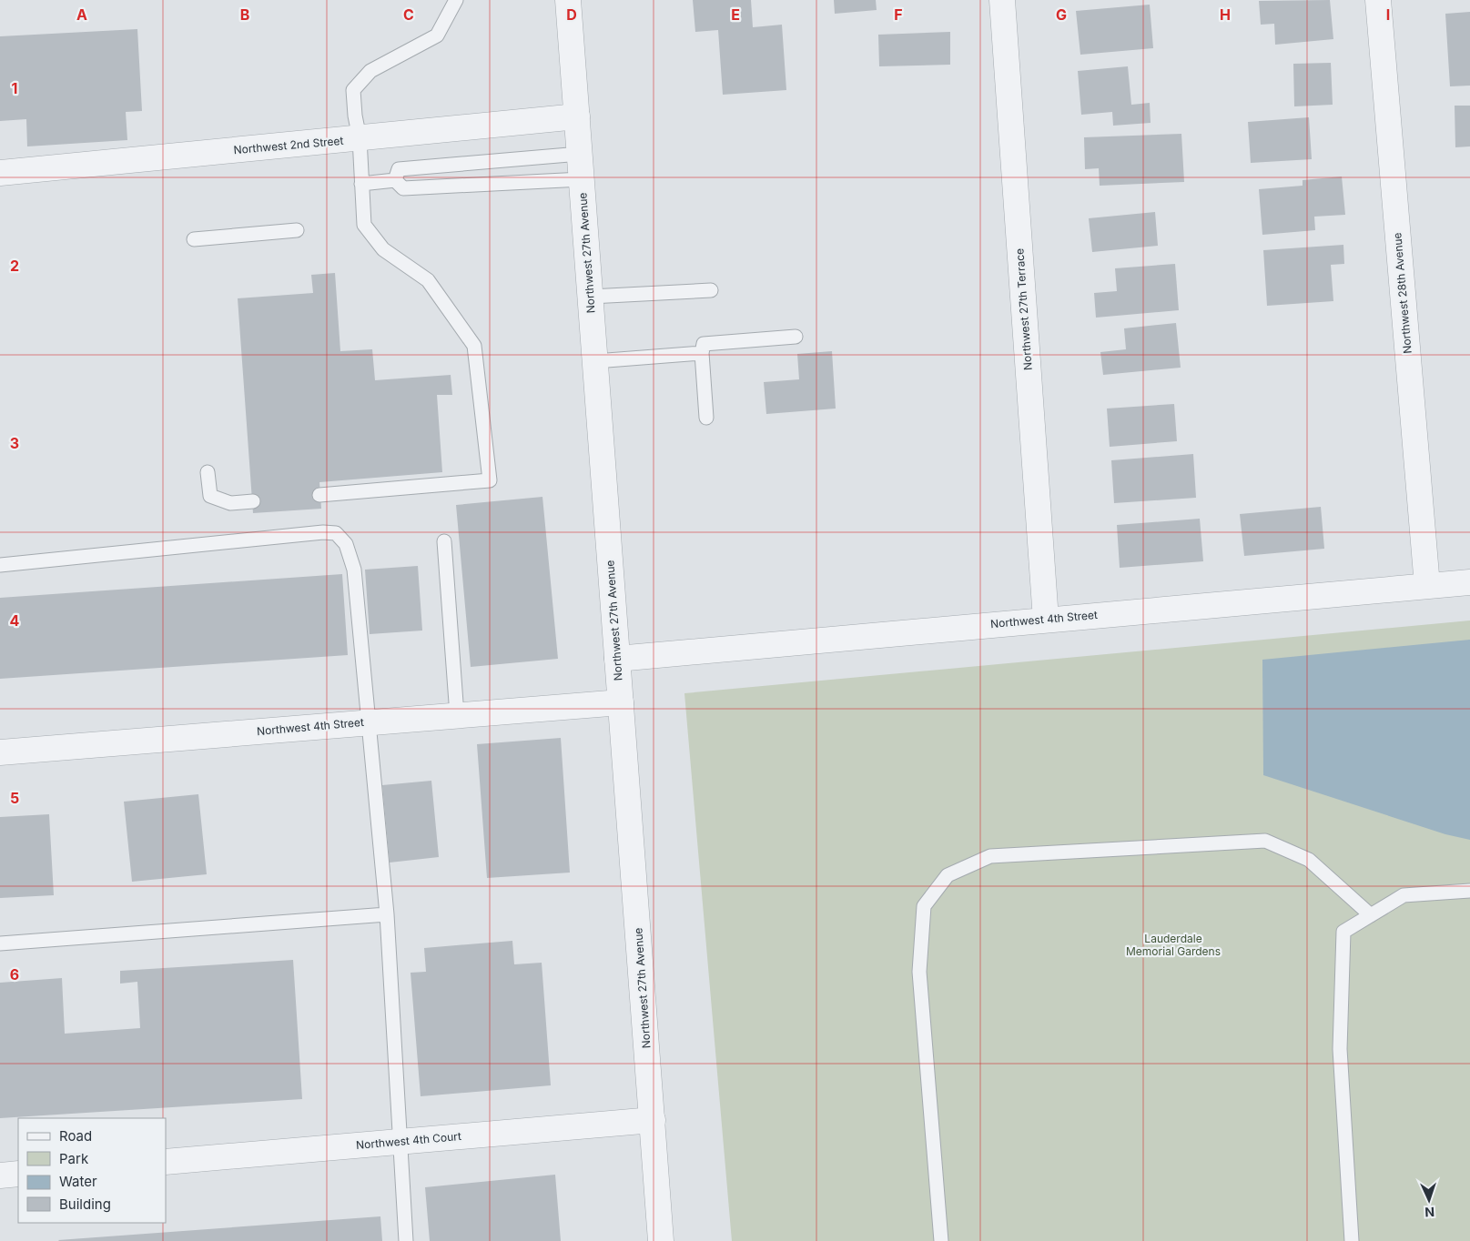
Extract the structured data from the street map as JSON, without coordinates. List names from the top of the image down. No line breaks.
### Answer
{"streets":{"street":["Northwest 2nd Street","Northwest 27th Avenue","Northwest 28th Avenue","Northwest 27th Terrace","Northwest 4th Street","Northwest 4th Court"]},"crossings":[["Northwest 2nd Street","Northwest 27th Avenue"],["Northwest 27th Avenue","Northwest 4th Street"],["Northwest 27th Avenue","Northwest 4th Court"],["Northwest 28th Avenue","Northwest 4th Street"],["Northwest 27th Terrace","Northwest 4th Street"]],"parks":["Lauderdale Memorial Gardens"],"legend":["Road","Park","Water","Building"],"north":"bottom","grid":{"columns":["A","B","C","D","E","F","G","H","I"],"rows":["1","2","3","4","5","6"]}}
